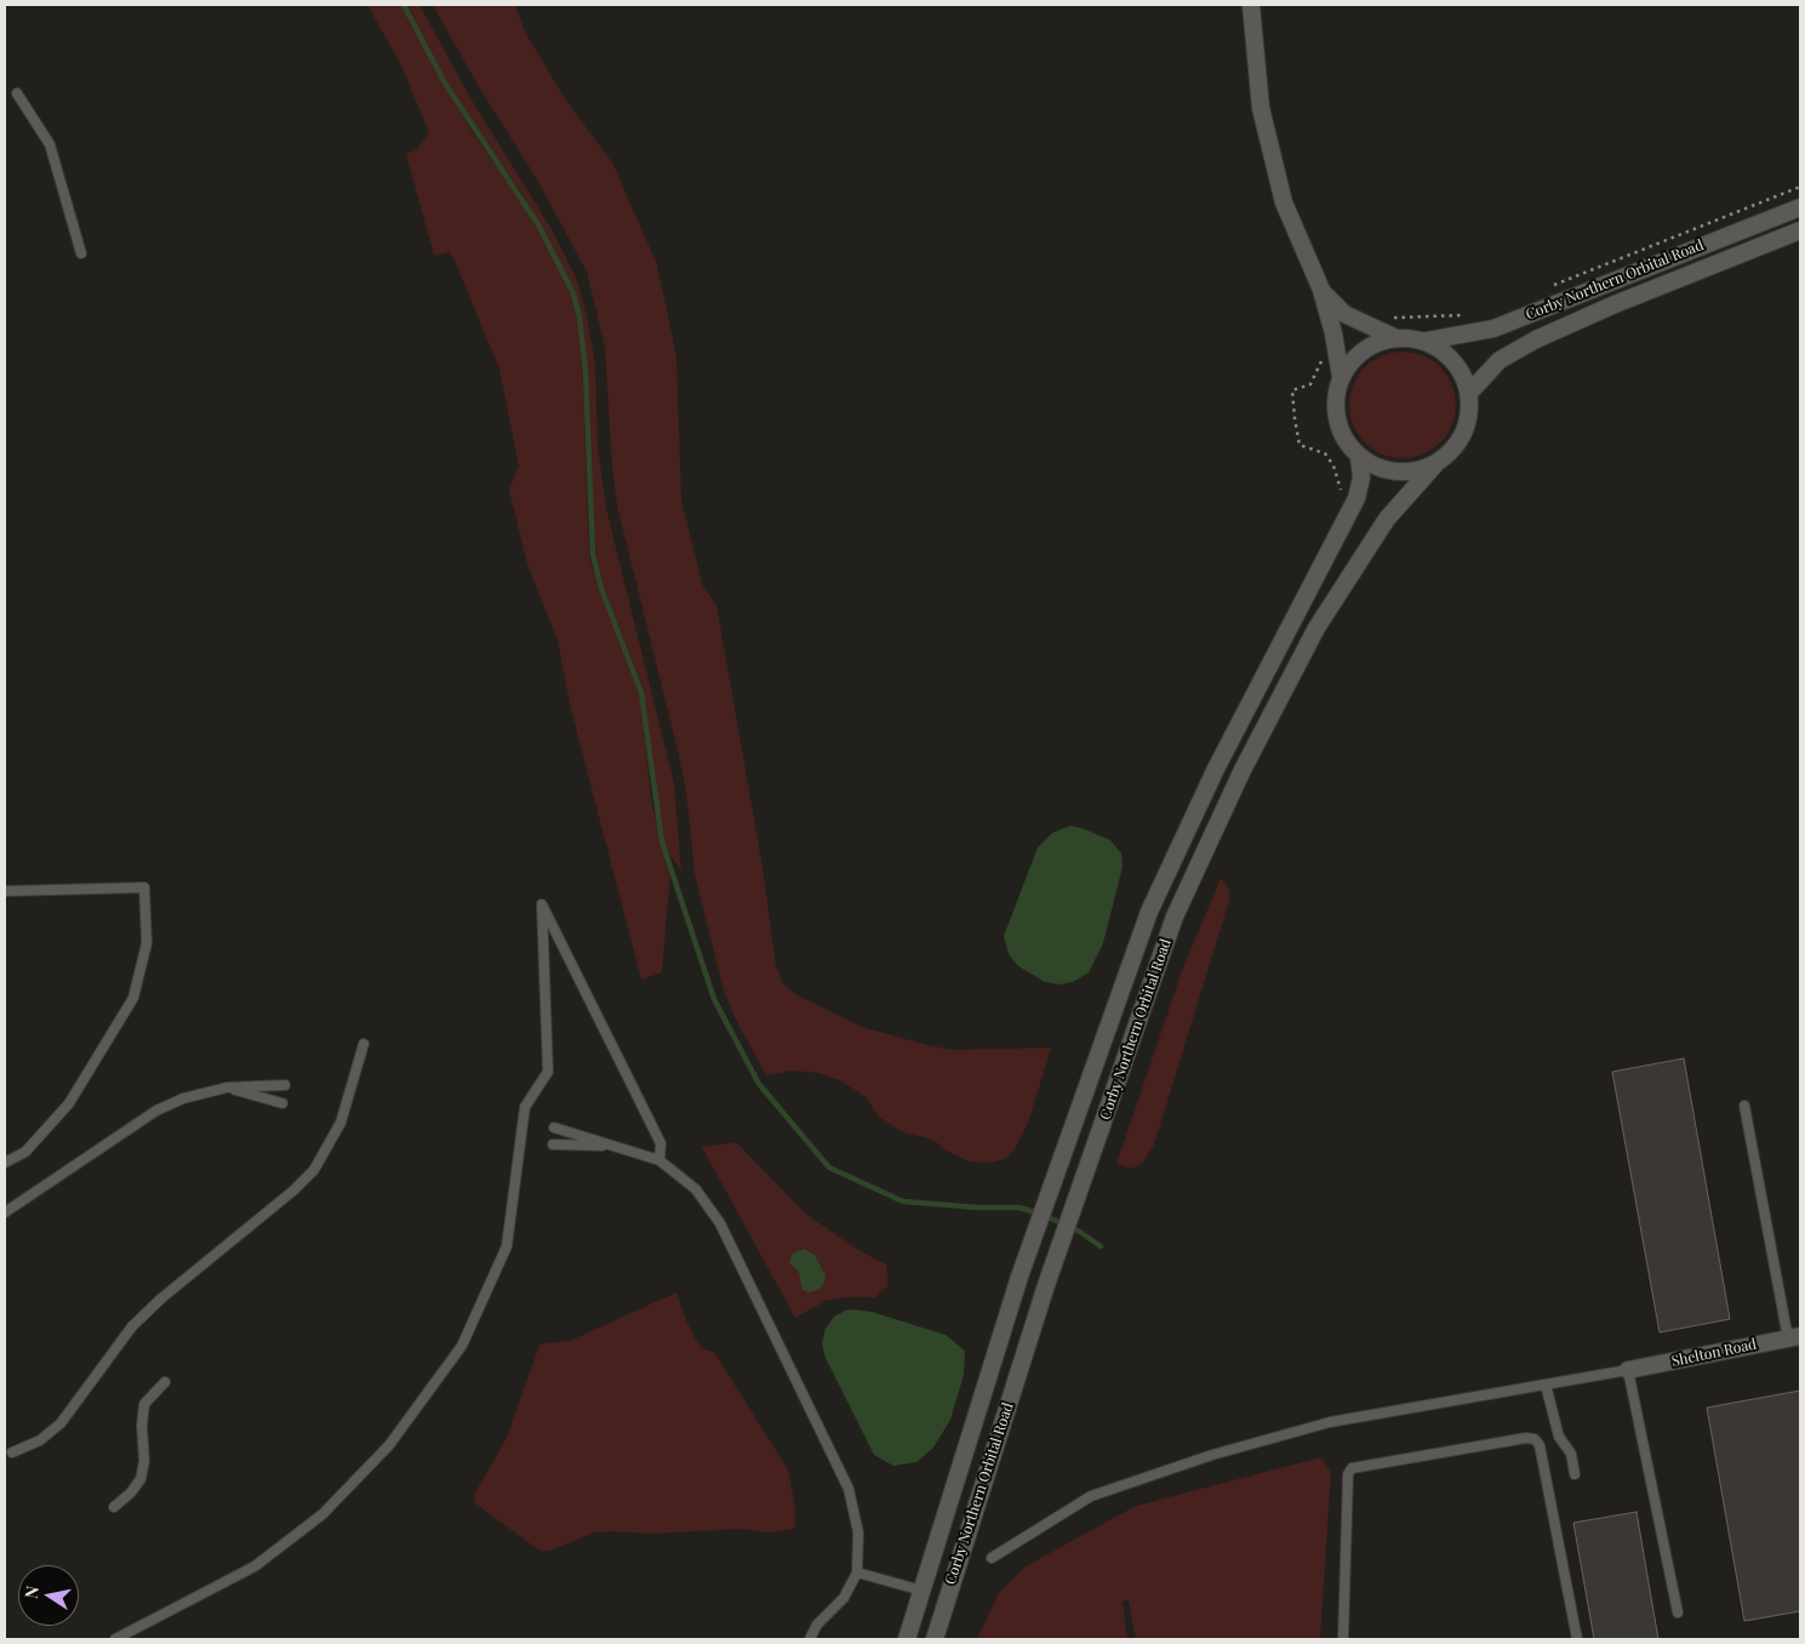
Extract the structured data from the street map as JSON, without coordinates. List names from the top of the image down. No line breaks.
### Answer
{"streets":{"street":["Corby Northern Orbital Road","Shelton Road"]},"north":"left"}
